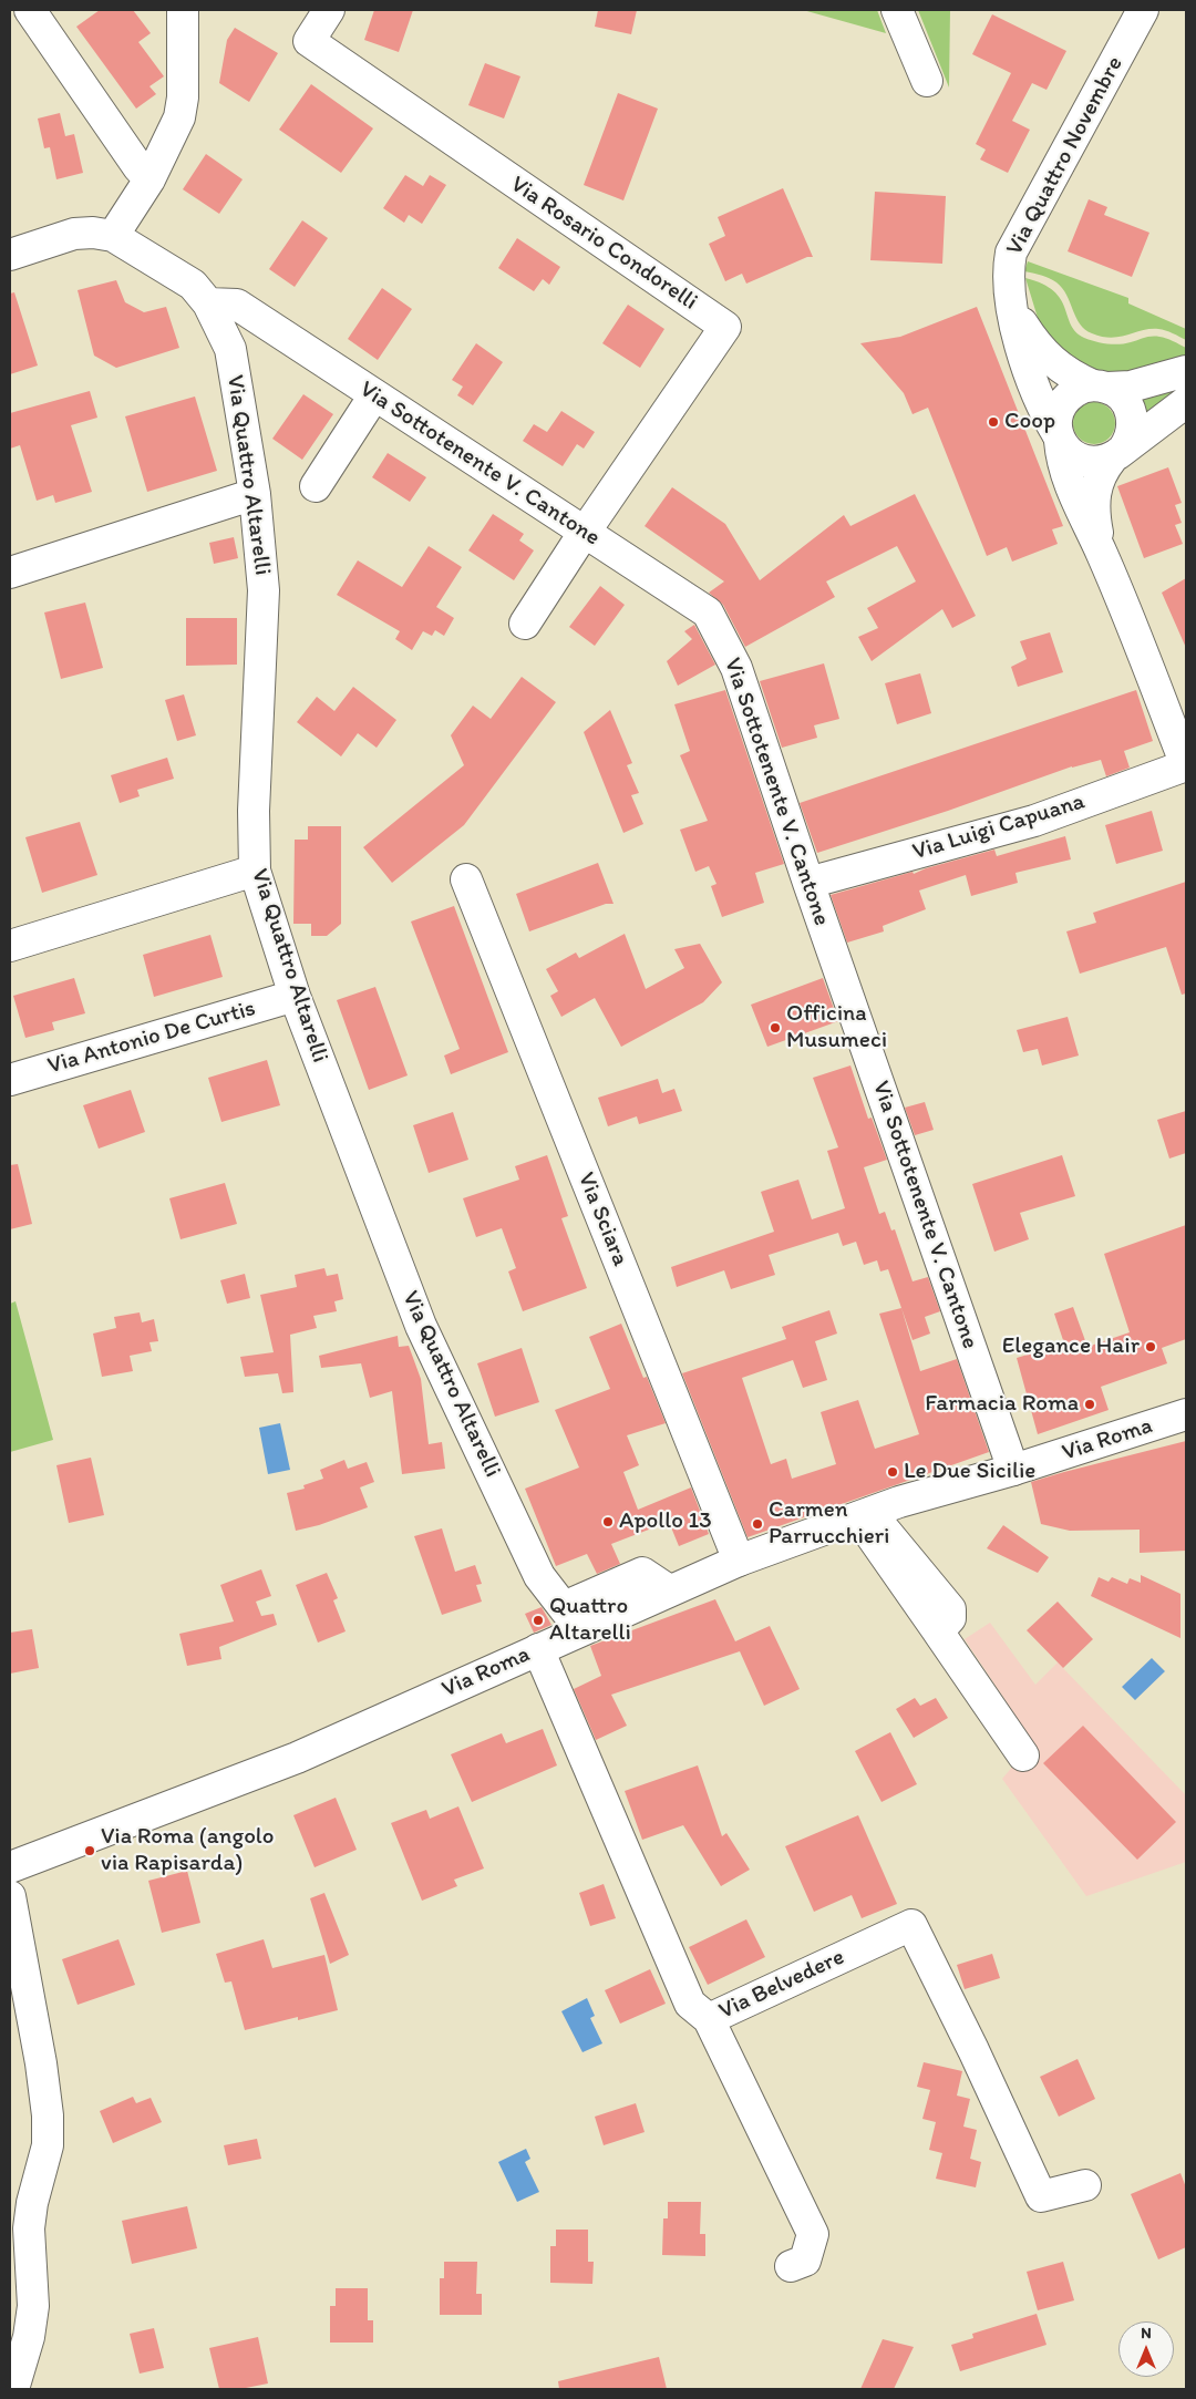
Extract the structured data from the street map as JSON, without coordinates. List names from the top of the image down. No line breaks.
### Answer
{"streets":{"street":["Via Quattro Novembre","Via Rosario Condorelli","Via Sottotenente V. Cantone","Via Quattro Altarelli","Via Luigi Capuana","Via Antonio De Curtis","Via Sciara","Via Roma","Via Belvedere"]},"crossings":[["Via Rosario Condorelli","Via Sottotenente V. Cantone"],["Via Sottotenente V. Cantone","Via Quattro Altarelli"],["Via Sottotenente V. Cantone","Via Luigi Capuana"],["Via Sottotenente V. Cantone","Via Roma"],["Via Quattro Altarelli","Via Antonio De Curtis"],["Via Quattro Altarelli","Via Roma"],["Via Sciara","Via Roma"],["Via Roma","Via Belvedere"]],"places":["Coop","Officina Musumeci","Elegance Hair","Farmacia Roma","Le Due Sicilie","Apollo 13","Carmen Parrucchieri","Quattro Altarelli","Via Roma (angolo via Rapisarda)"],"north":"top"}
